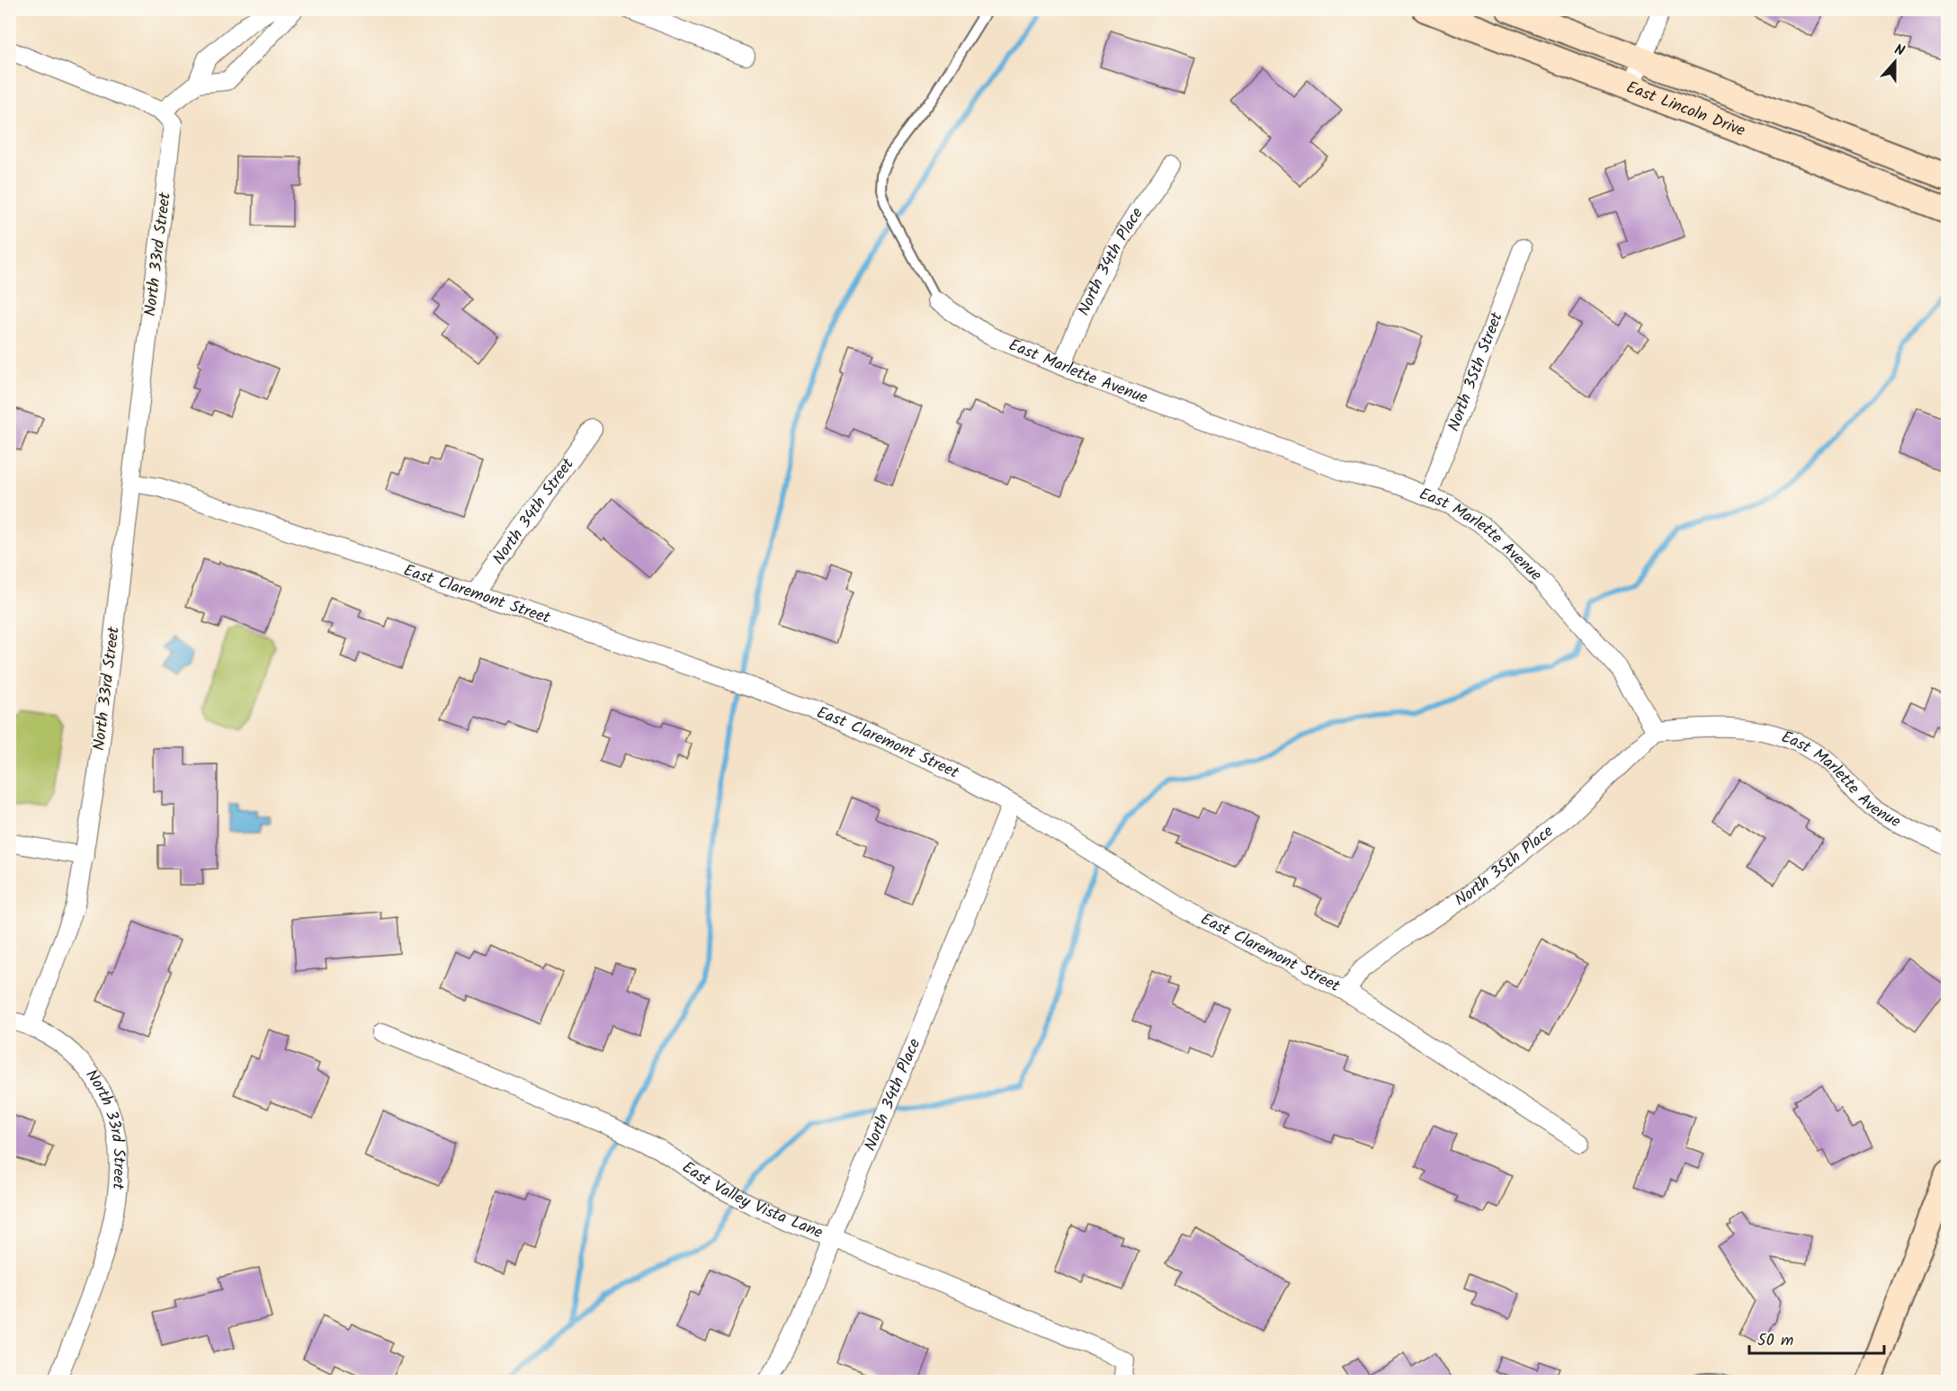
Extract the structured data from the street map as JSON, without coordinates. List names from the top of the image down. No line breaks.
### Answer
{"streets":{"main road":["East Lincoln Drive"],"street":["North 33rd Street","North 34th Place","East Marlette Avenue","North 35th Street","North 34th Street","East Claremont Street","North 35th Place","East Valley Vista Lane"]},"crossings":[["North 33rd Street","East Claremont Street"],["North 34th Place","East Marlette Avenue"],["North 34th Place","East Claremont Street"],["North 34th Place","East Valley Vista Lane"],["East Marlette Avenue","North 35th Street"],["East Marlette Avenue","North 35th Place"],["North 34th Street","East Claremont Street"],["East Claremont Street","North 35th Place"]],"scale_bar":"50 m","north":"top"}
